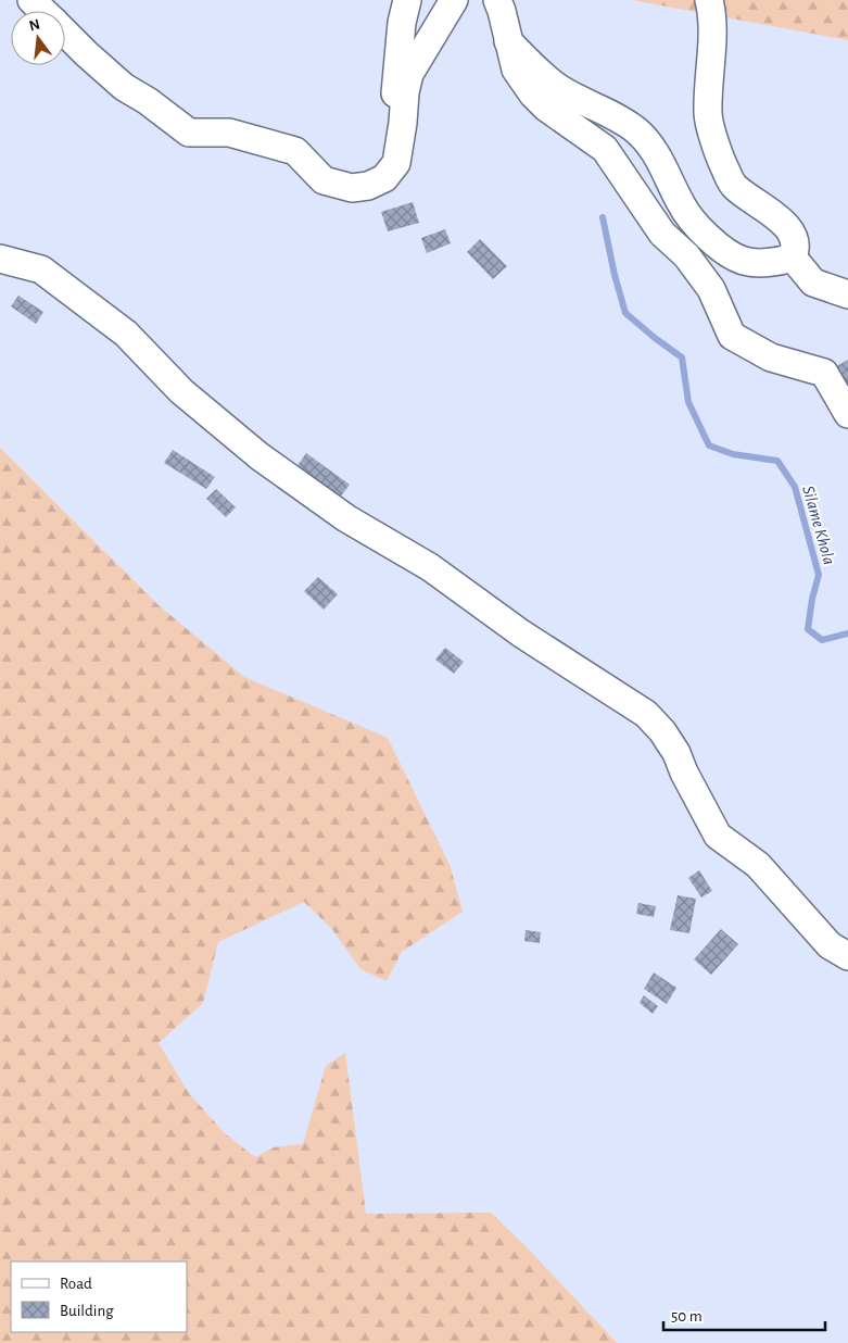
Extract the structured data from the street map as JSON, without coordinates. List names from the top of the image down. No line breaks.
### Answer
{"water":["Silame Khola"],"legend":["Road","Building"],"scale_bar":"50 m","north":"top"}
